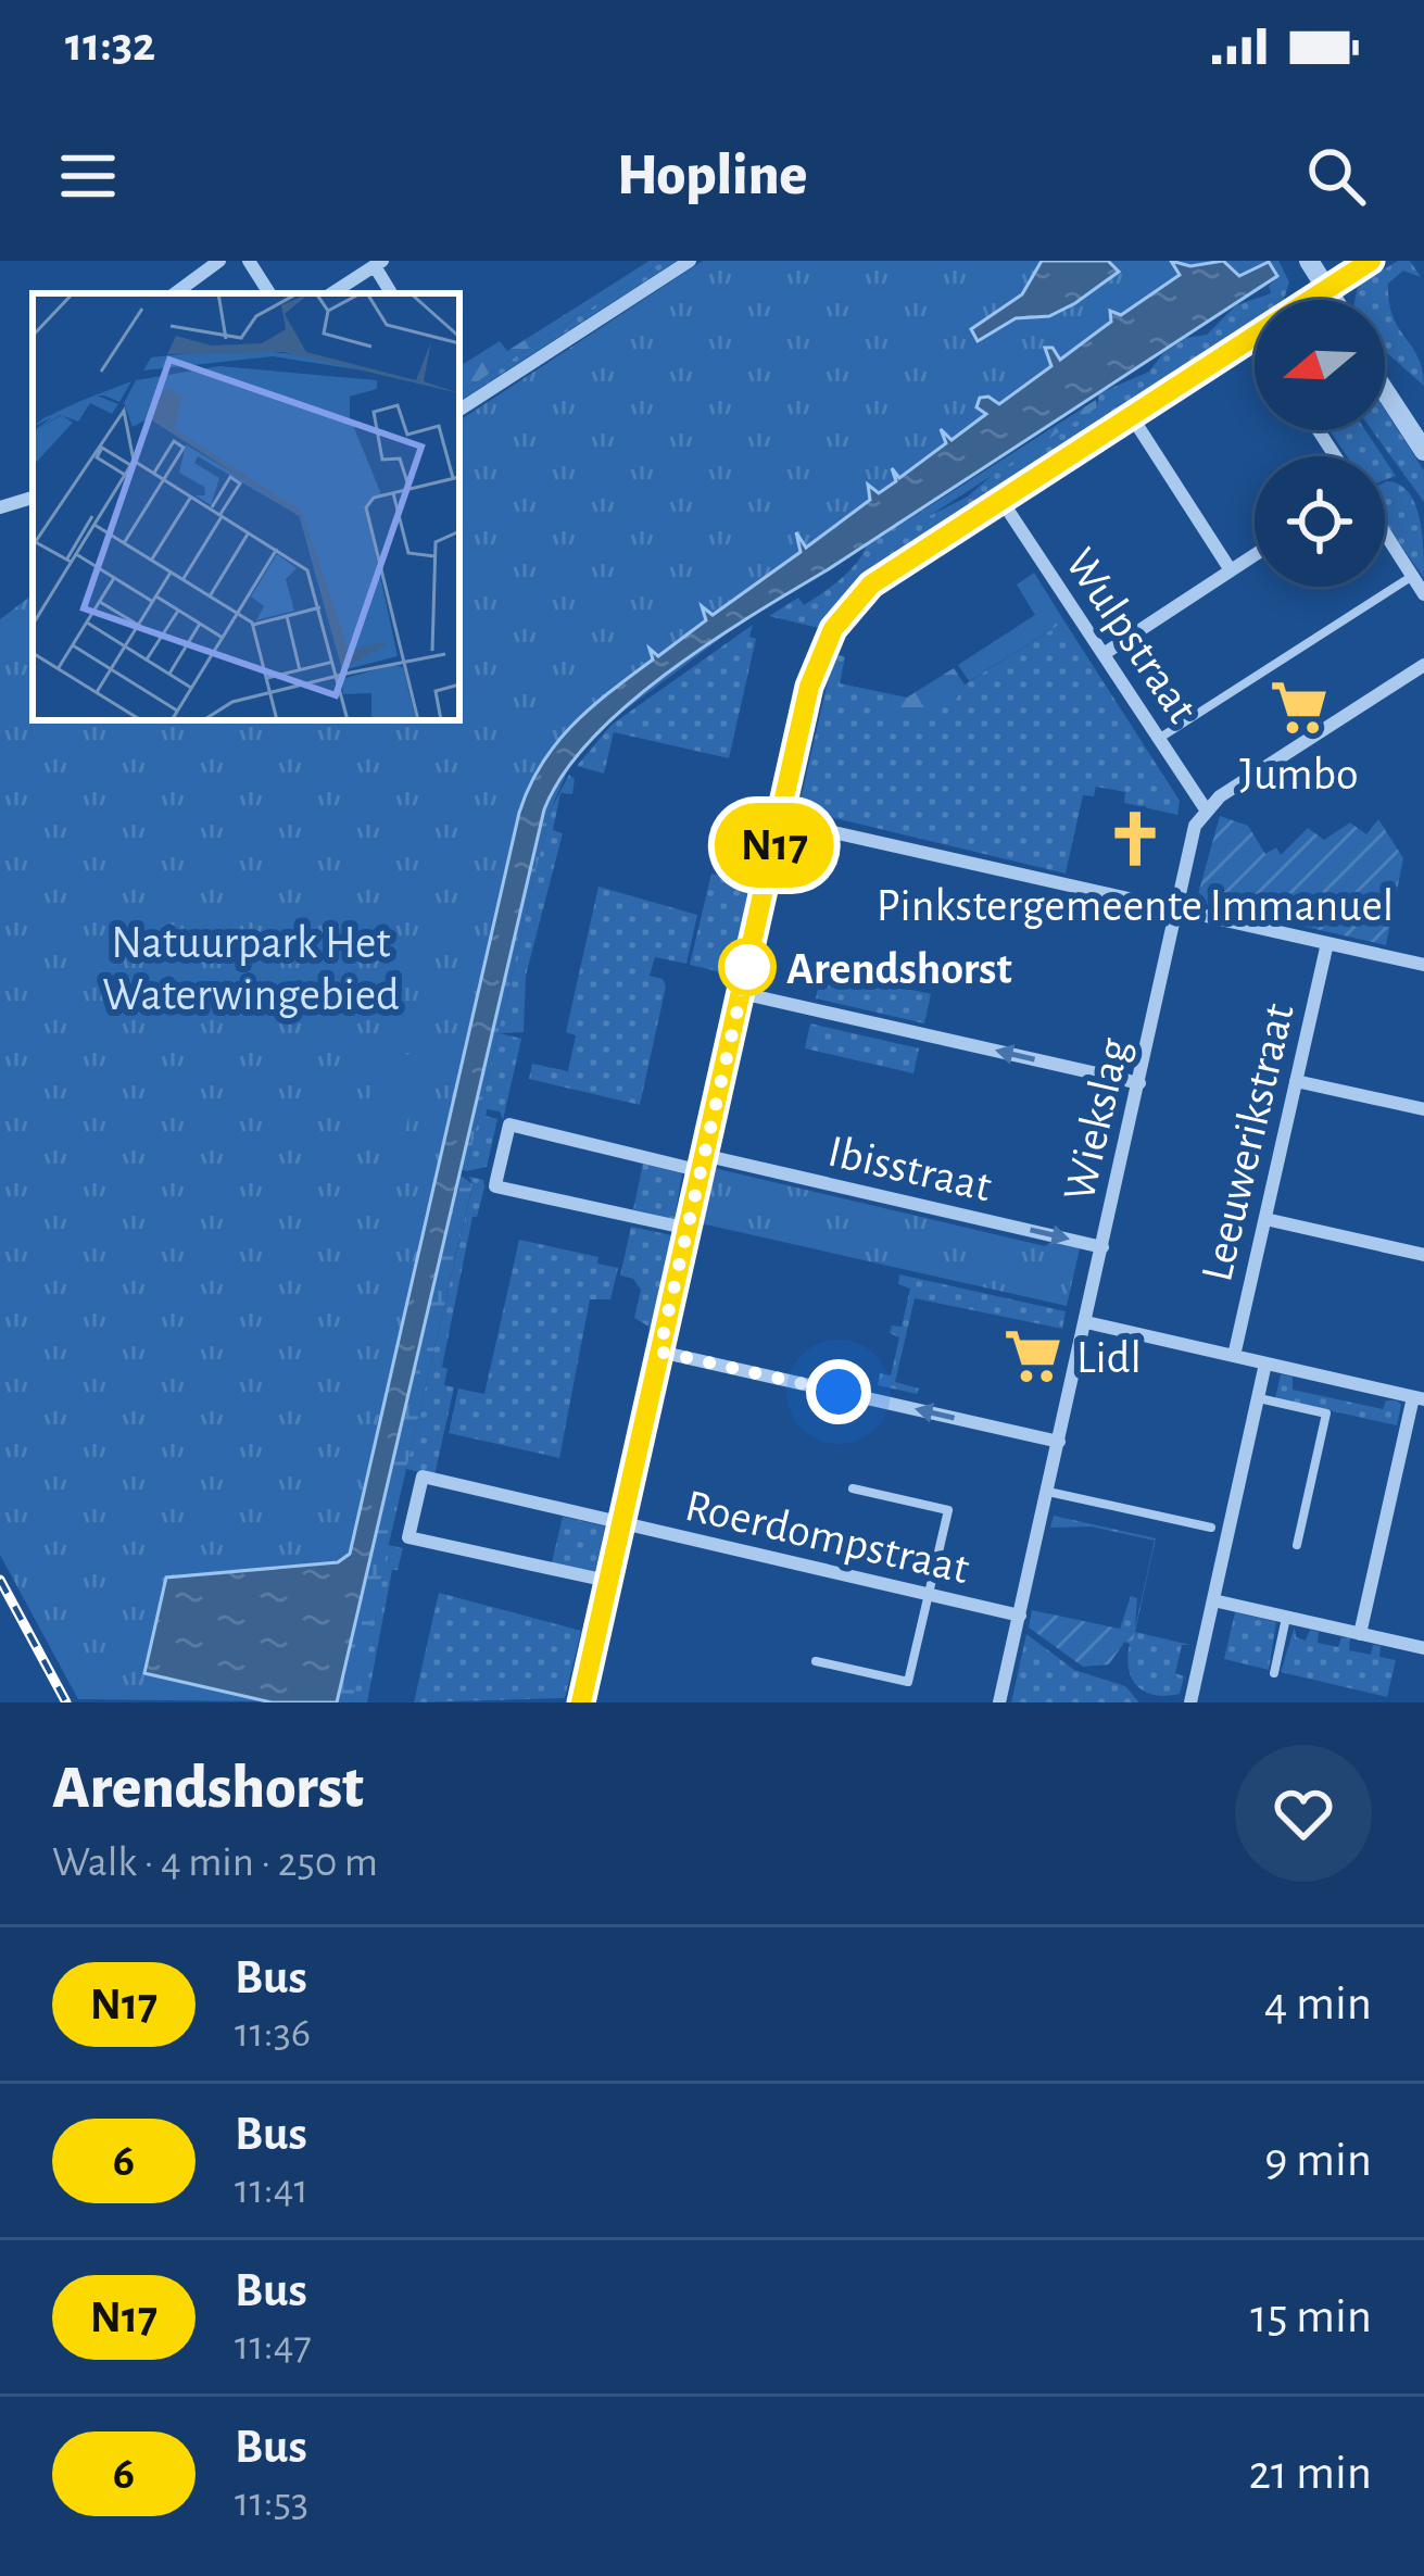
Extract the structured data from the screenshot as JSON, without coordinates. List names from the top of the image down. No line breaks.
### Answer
{"streets":{"street":["Wulpstraat","Wiekslag","Leeuwerikstraat","Ibisstraat","Roerdompstraat"]},"crossings":[["Wulpstraat","Wiekslag"],["Wiekslag","Ibisstraat"],["Wiekslag","Roerdompstraat"]],"one_way":["Ibisstraat"],"parks":["Natuurpark Het Waterwingebied"],"places":{"supermarket":["Jumbo","Lidl"],"church":["Pinkstergemeente Immanuel"],"other":["Arendshorst"]},"lines":["bus line N17"],"north":"left","page":{"status":"11:32","header":"Hopline","on_map":"N17","heading":["Arendshorst","Walk · 4 min · 250 m"],"list":[{"mark":"N17","name":"Bus","note":"11:36","value":"4 min"},{"mark":"6","name":"Bus","note":"11:41","value":"9 min"},{"mark":"N17","name":"Bus","note":"11:47","value":"15 min"},{"mark":"6","name":"Bus","note":"11:53","value":"21 min"}]}}
